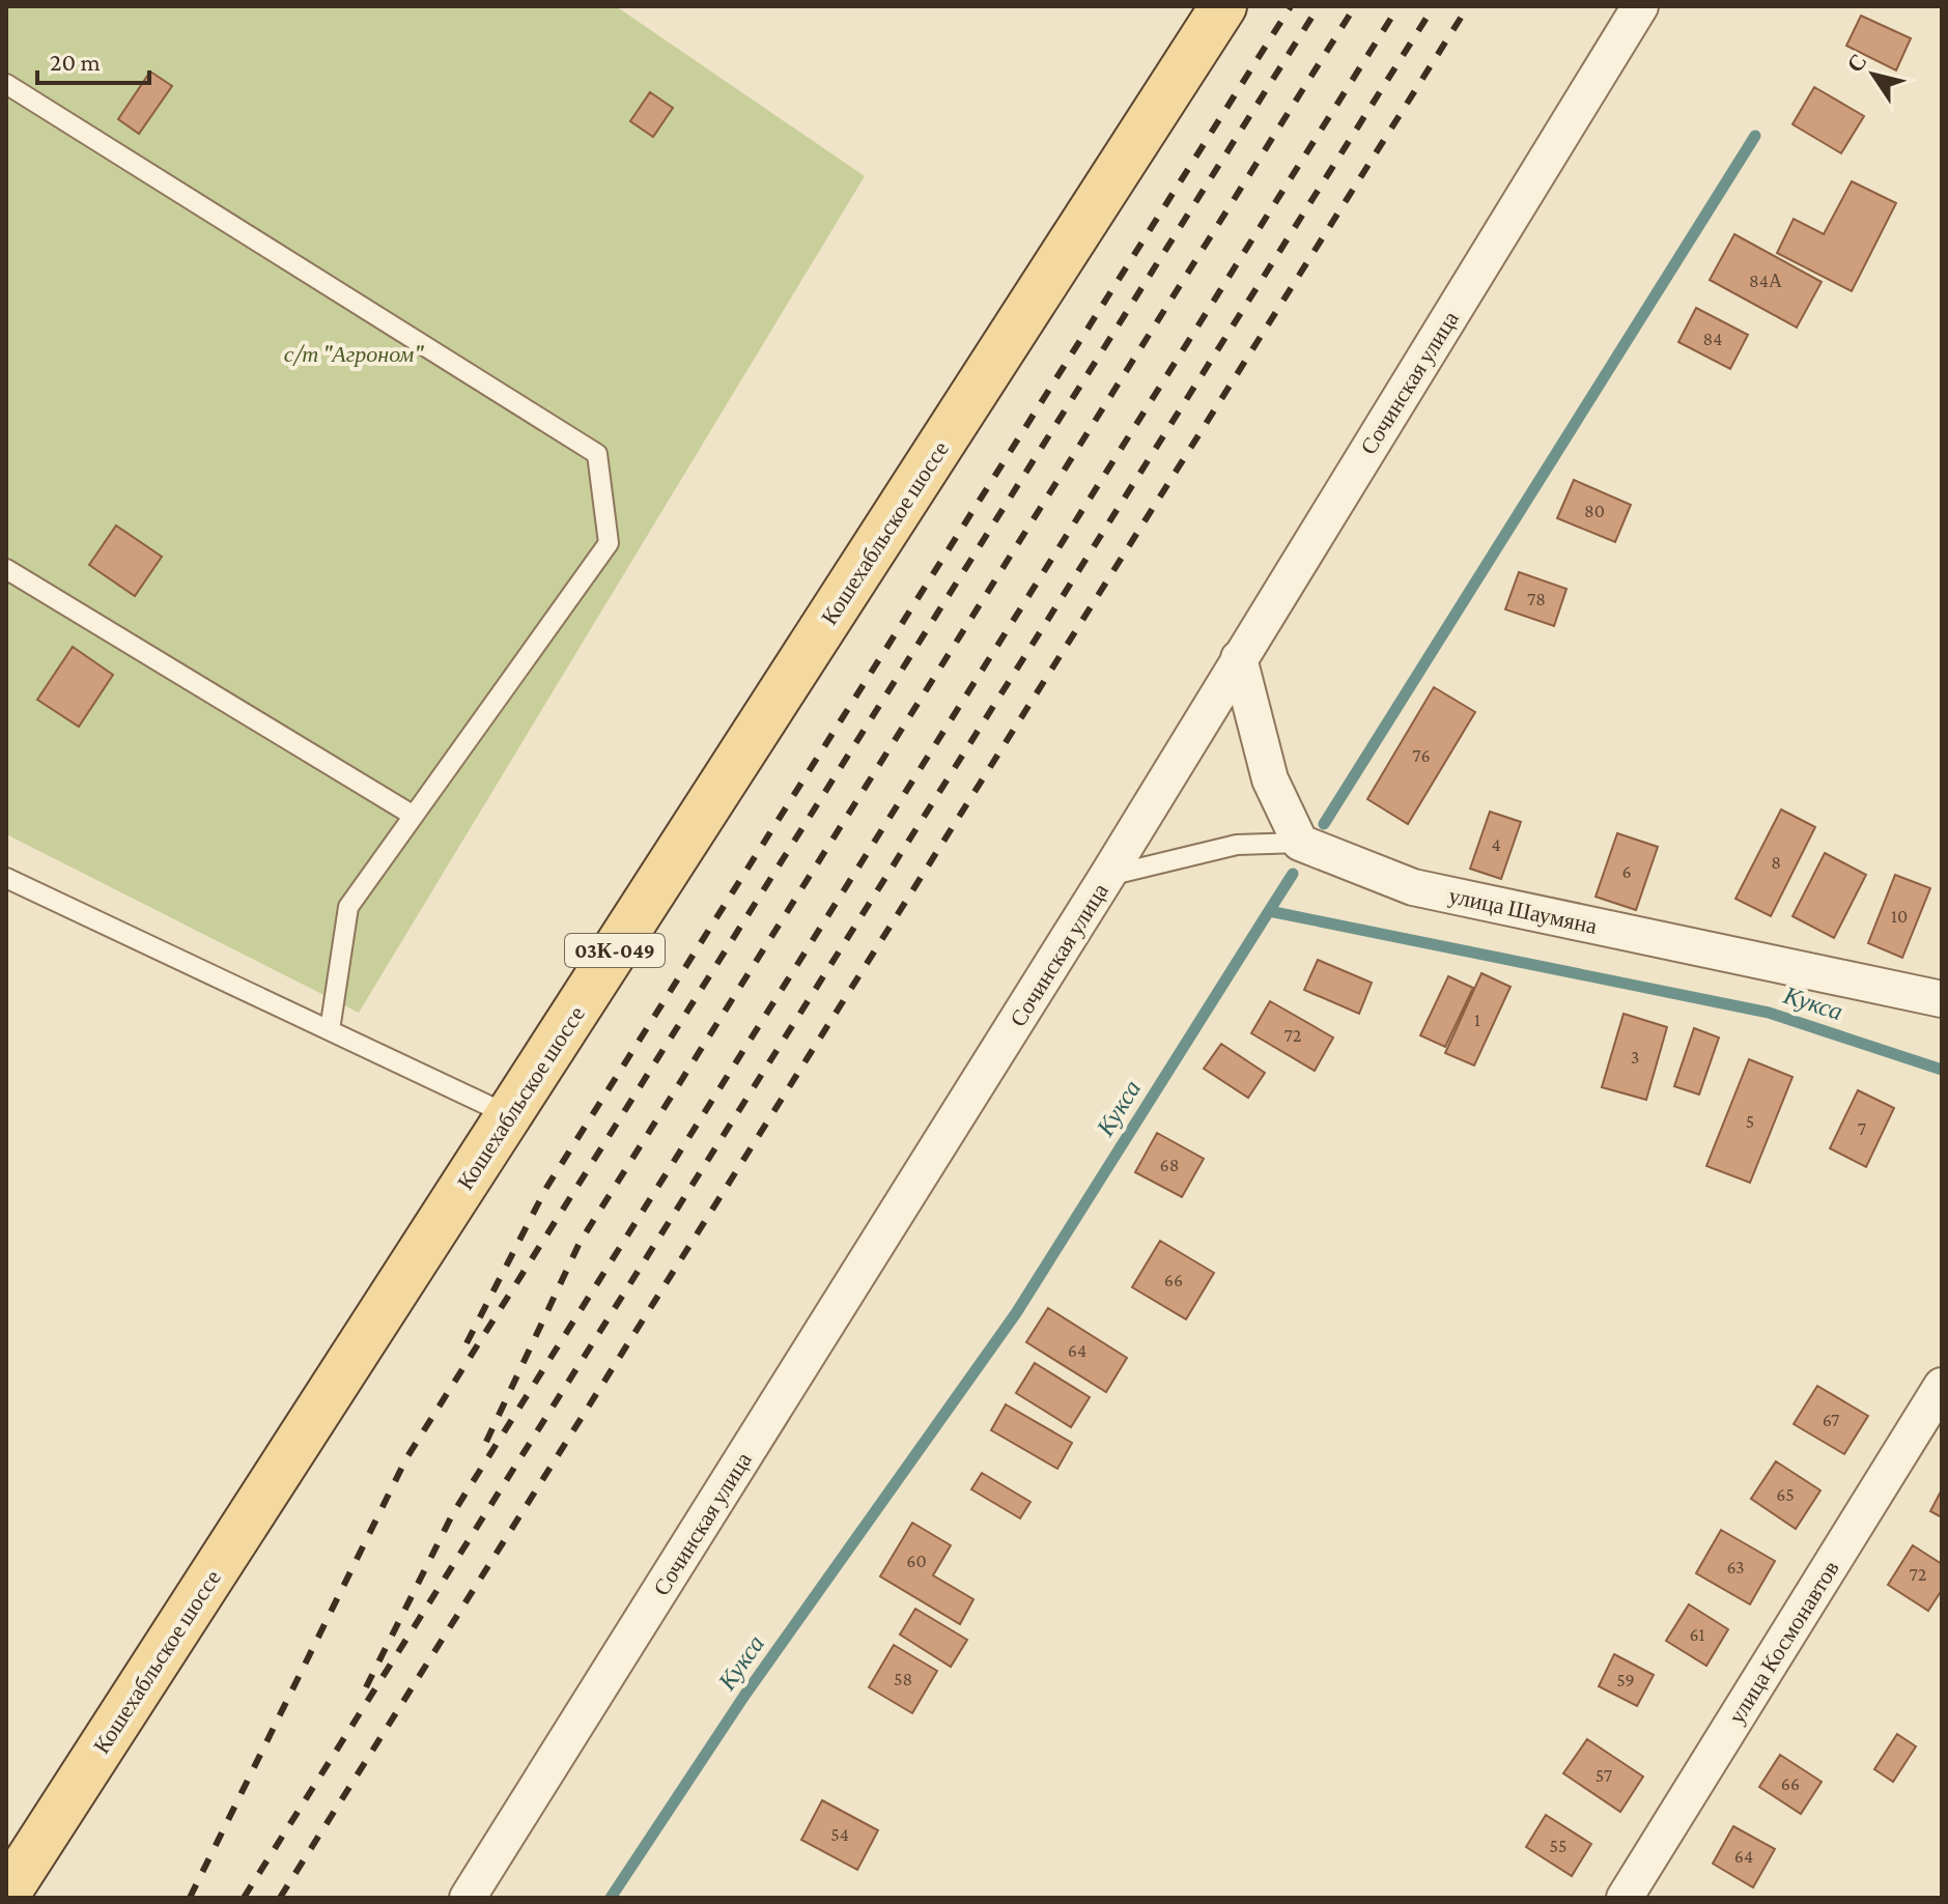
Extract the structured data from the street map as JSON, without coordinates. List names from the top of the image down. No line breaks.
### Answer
{"streets":{"main road":["Кошехабльское шоссе","03К-049"],"street":["Сочинская улица","улица Шаумяна","улица Космонавтов"]},"water":["Кукса"],"parks":["с/т \"Агроном\""],"house_numbers":["84А","84","80","78","76","4","8","6","10","1","72","3","5","7","68","66","64","67","65","60","63","72","61","58","59","57","66","54","55","64"],"scale_bar":"20 m","north":"top left"}
